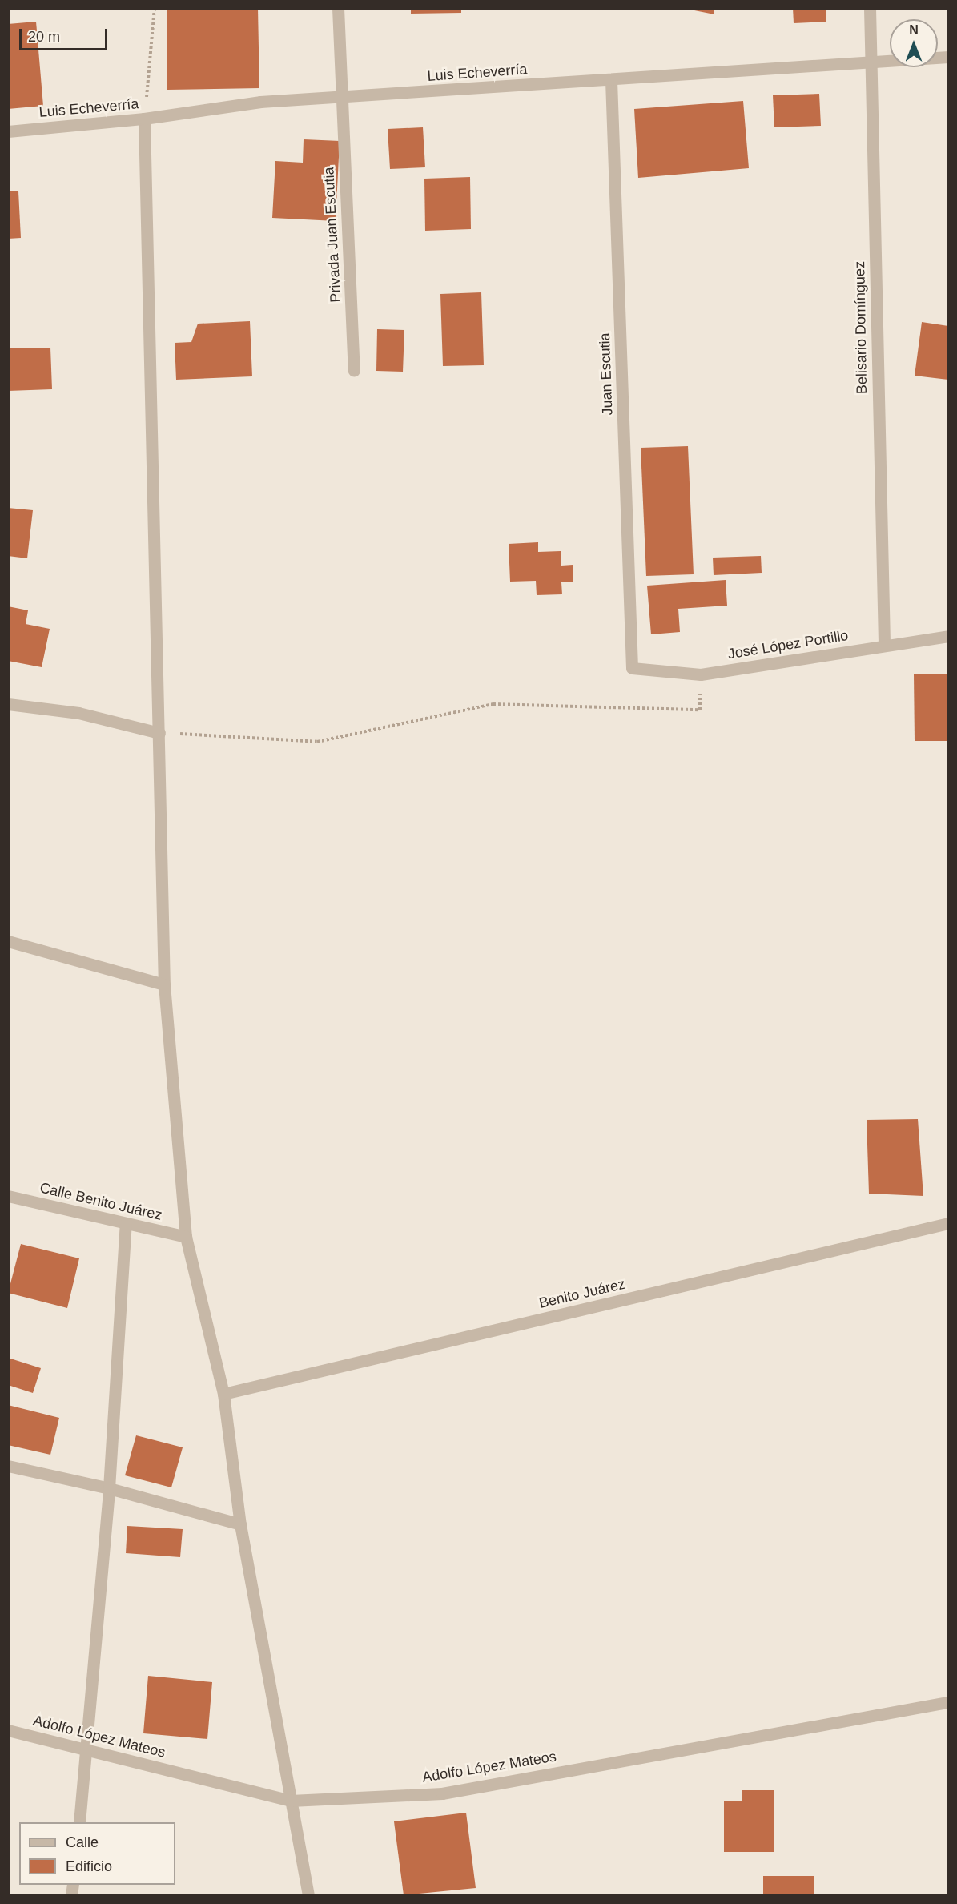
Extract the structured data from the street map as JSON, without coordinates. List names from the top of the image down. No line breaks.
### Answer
{"streets":{"street":["Luis Echeverría","Privada Juan Escutia","Belisario Domínguez","Juan Escutia","José López Portillo","Calle Benito Juárez","Benito Juárez","Adolfo López Mateos"]},"crossings":[["Luis Echeverría","Privada Juan Escutia"],["Luis Echeverría","Belisario Domínguez"],["Luis Echeverría","Juan Escutia"],["Belisario Domínguez","José López Portillo"],["Juan Escutia","José López Portillo"]],"legend":["Calle","Edificio"],"scale_bar":"20 m","north":"top"}
